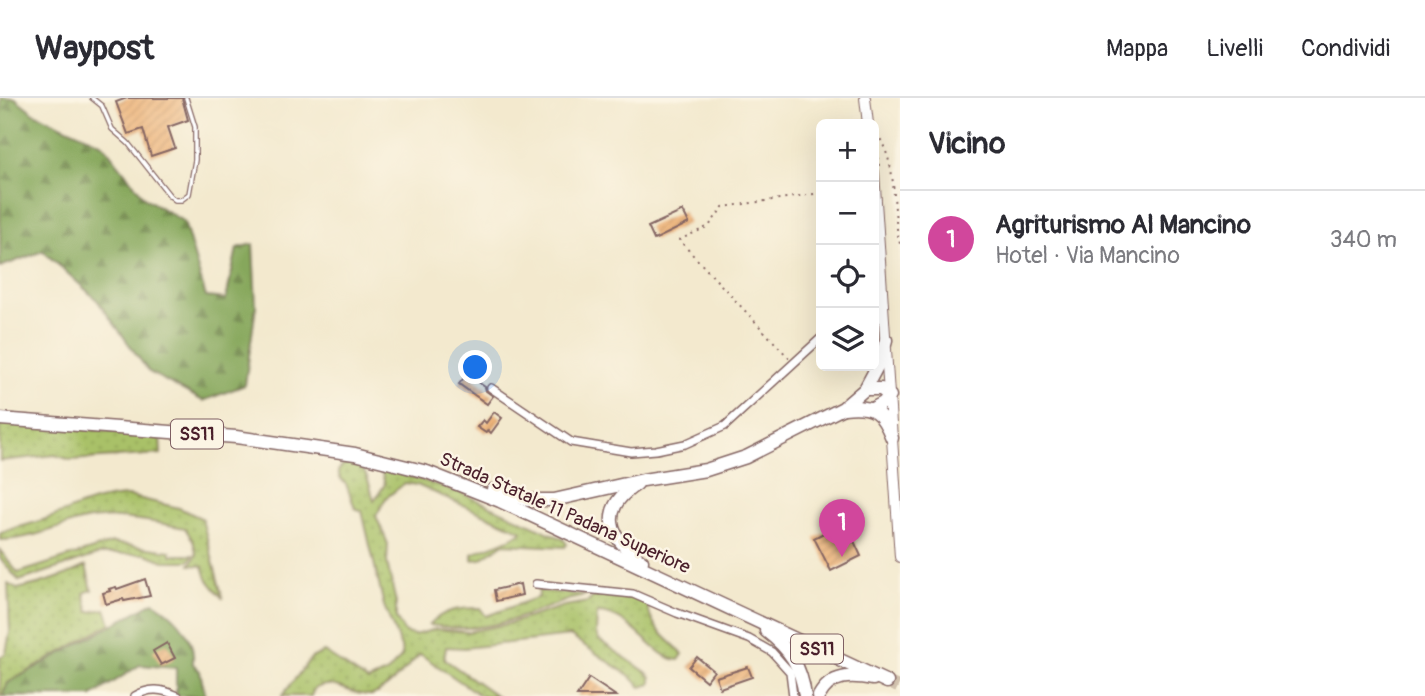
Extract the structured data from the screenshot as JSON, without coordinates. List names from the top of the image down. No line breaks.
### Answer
{"streets":{"highway":["SS11","Strada Statale 11 Padana Superiore"]},"page":{"header":"Waypost","nav":["Mappa","Livelli","Condividi"],"heading":"Vicino","map_buttons":["+","−"],"list":[{"mark":"1","name":"Agriturismo Al Mancino","note":"Hotel · Via Mancino","value":"340 m"}],"pins":"1"}}
